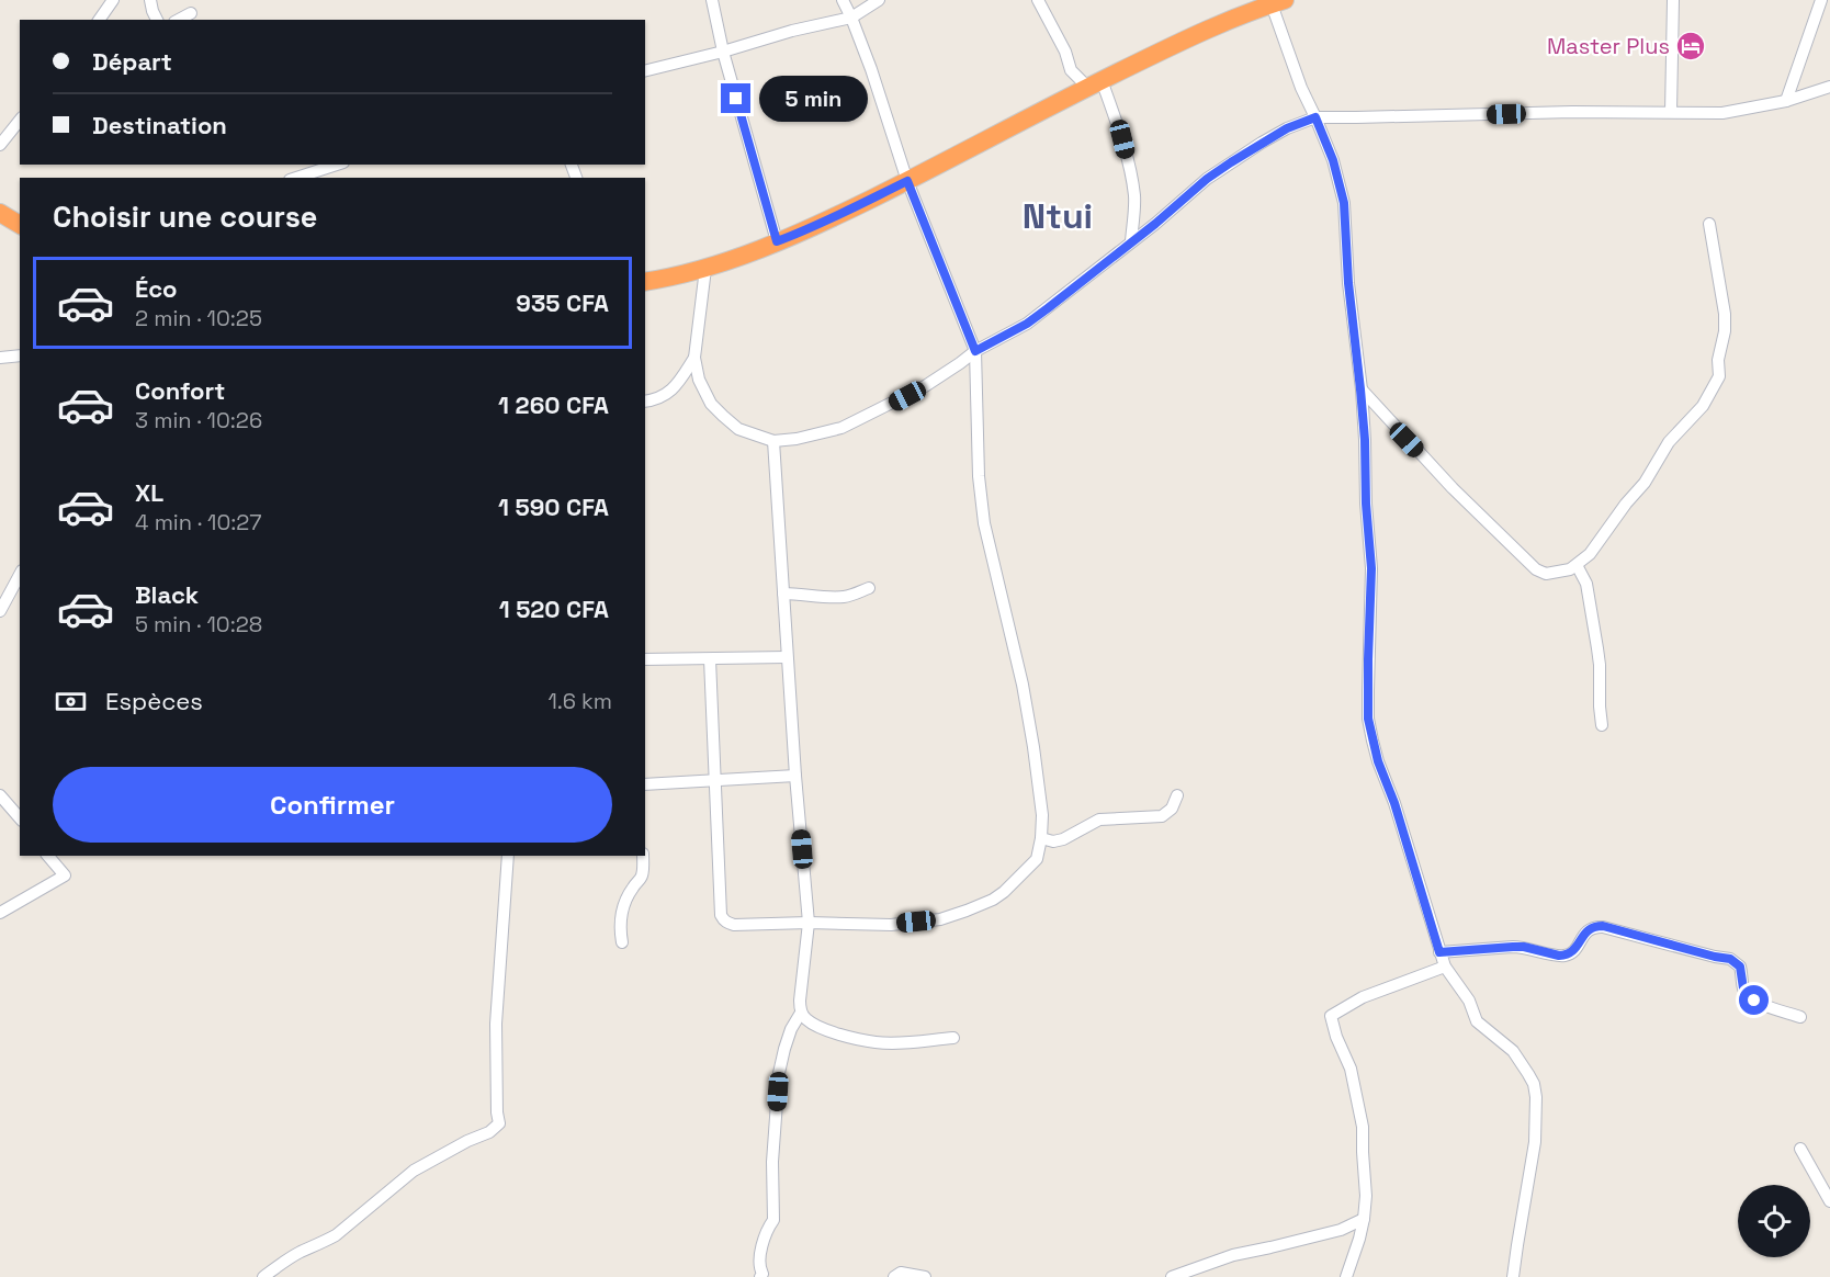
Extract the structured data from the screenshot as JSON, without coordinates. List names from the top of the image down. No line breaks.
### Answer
{"districts":["Ntui"],"places":{"hotel":["Master Plus"]},"page":{"banner":["Départ","Destination"],"bubble":"5 min","heading":"Choisir une course","list":[{"name":"Éco","note":"2 min · 10:25","value":"935 CFA"},{"name":"Confort","note":"3 min · 10:26","value":"1 260 CFA"},{"name":"XL","note":"4 min · 10:27","value":"1 590 CFA"},{"name":"Black","note":"5 min · 10:28","value":"1 520 CFA"}],"pay":["Espèces","1.6 km"],"buttons":"Confirmer"}}
